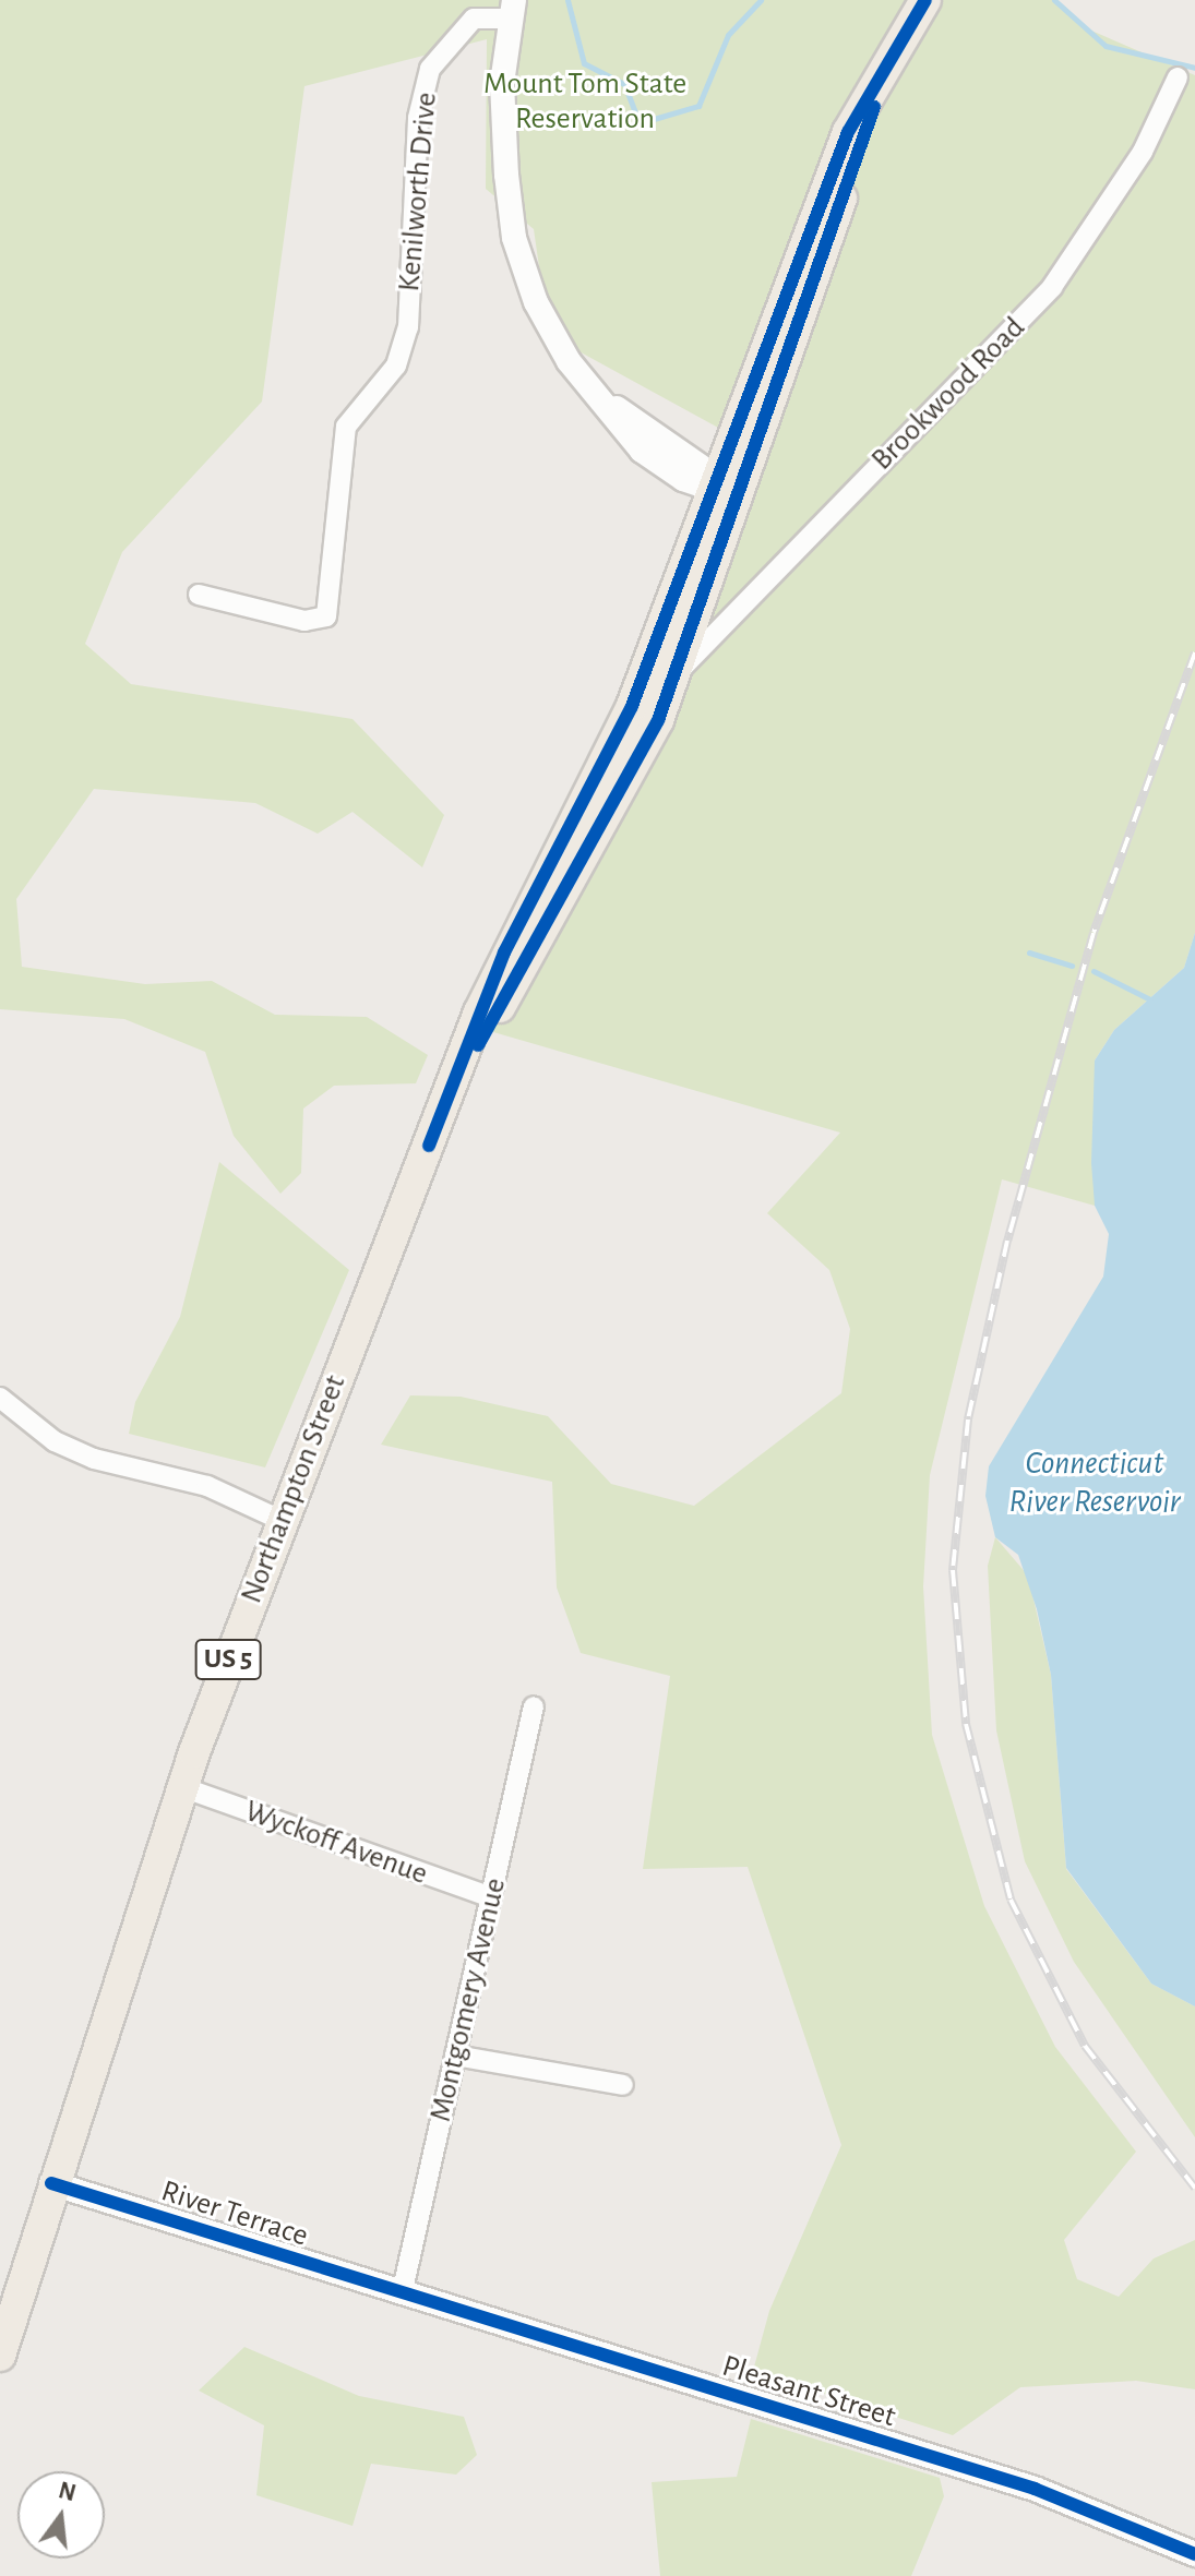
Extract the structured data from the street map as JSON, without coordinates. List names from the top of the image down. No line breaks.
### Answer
{"streets":{"main road":["Northampton Street","US 5"],"street":["Kenilworth Drive","Brookwood Road","Wyckoff Avenue","Montgomery Avenue","River Terrace","Pleasant Street"]},"crossings":[["Brookwood Road","US 5"],["Northampton Street","US 5"],["Northampton Street","Wyckoff Avenue"],["Northampton Street","River Terrace"],["US 5","River Terrace"],["Wyckoff Avenue","Montgomery Avenue"],["Montgomery Avenue","River Terrace"],["Montgomery Avenue","Pleasant Street"],["River Terrace","Pleasant Street"]],"water":["Connecticut River Reservoir"],"parks":["Mount Tom State Reservation"],"north":"top"}
